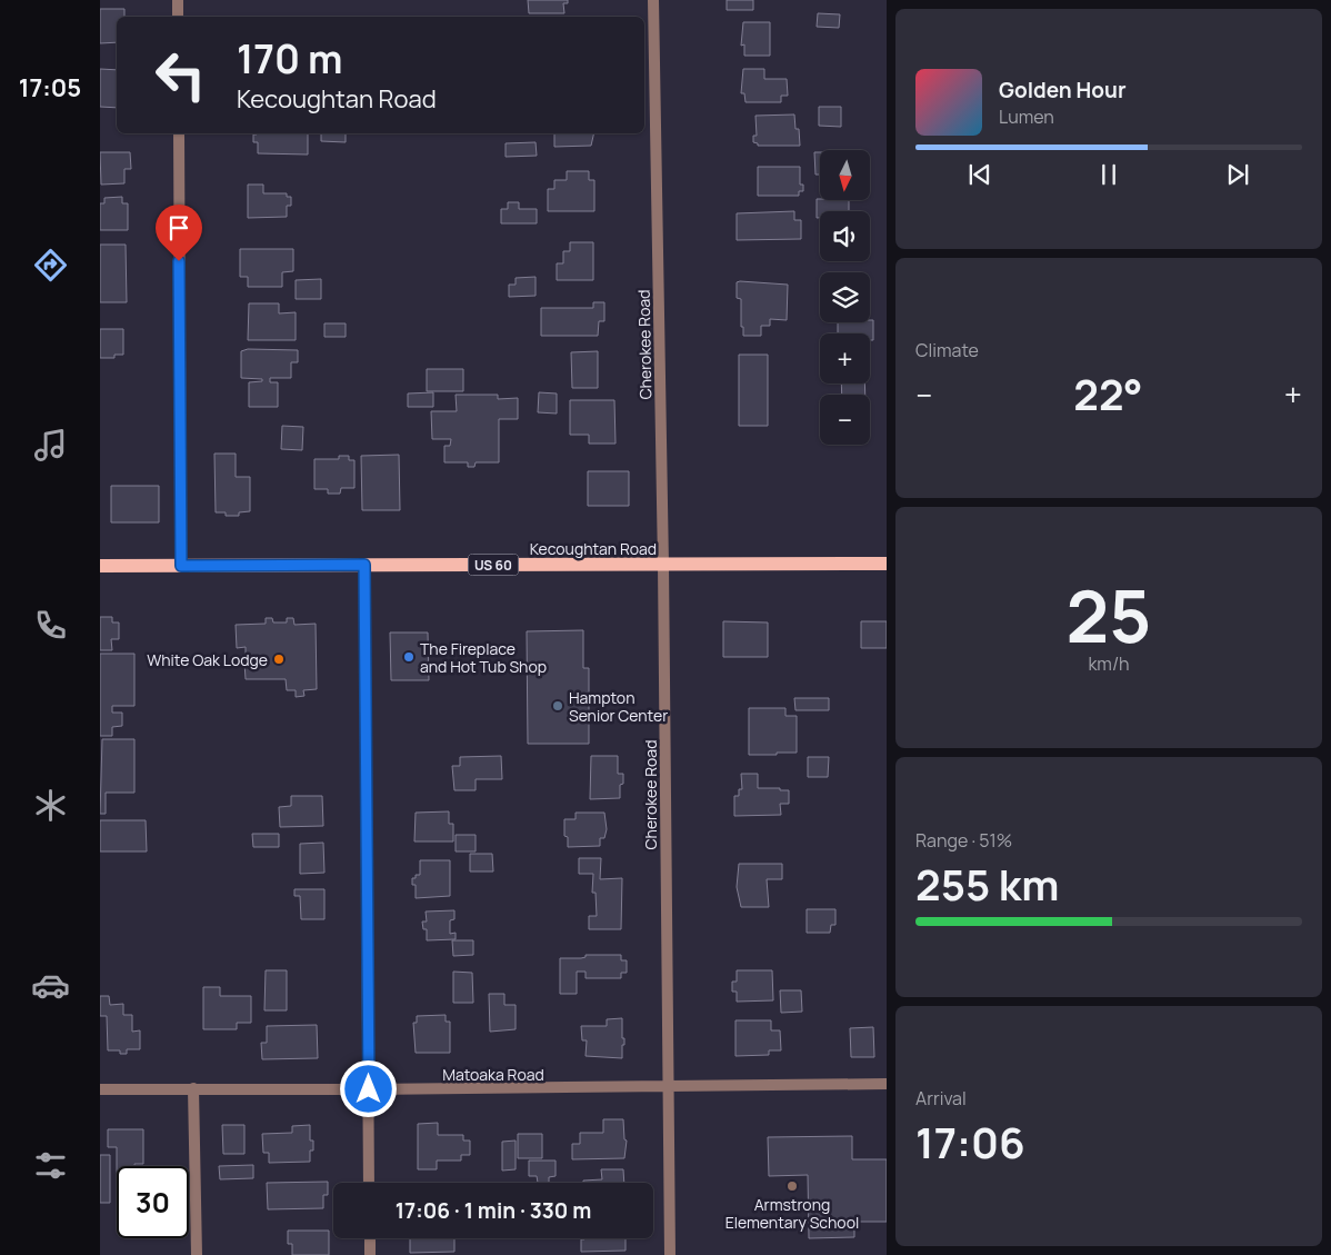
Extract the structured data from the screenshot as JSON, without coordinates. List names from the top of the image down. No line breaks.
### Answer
{"streets":{"main road":["Kecoughtan Road","US 60"],"street":["Cherokee Road","Matoaka Road"]},"crossings":[["Cherokee Road","Kecoughtan Road"],["Cherokee Road","Matoaka Road"]],"places":["The Fireplace and Hot Tub Shop","White Oak Lodge","Hampton Senior Center","Armstrong Elementary School"],"north":"bottom","page":{"tabs":"17:05","turn":["170 m","Kecoughtan Road"],"song":["Golden Hour","Lumen"],"map_buttons":["+","−"],"tile":["Climate",["25","km/h"],["Range · 51%","255 km"],["Arrival","17:06"]],"heat":["−","22°","+"],"limit":"30","trip":"17:06 · 1 min · 330 m"}}
